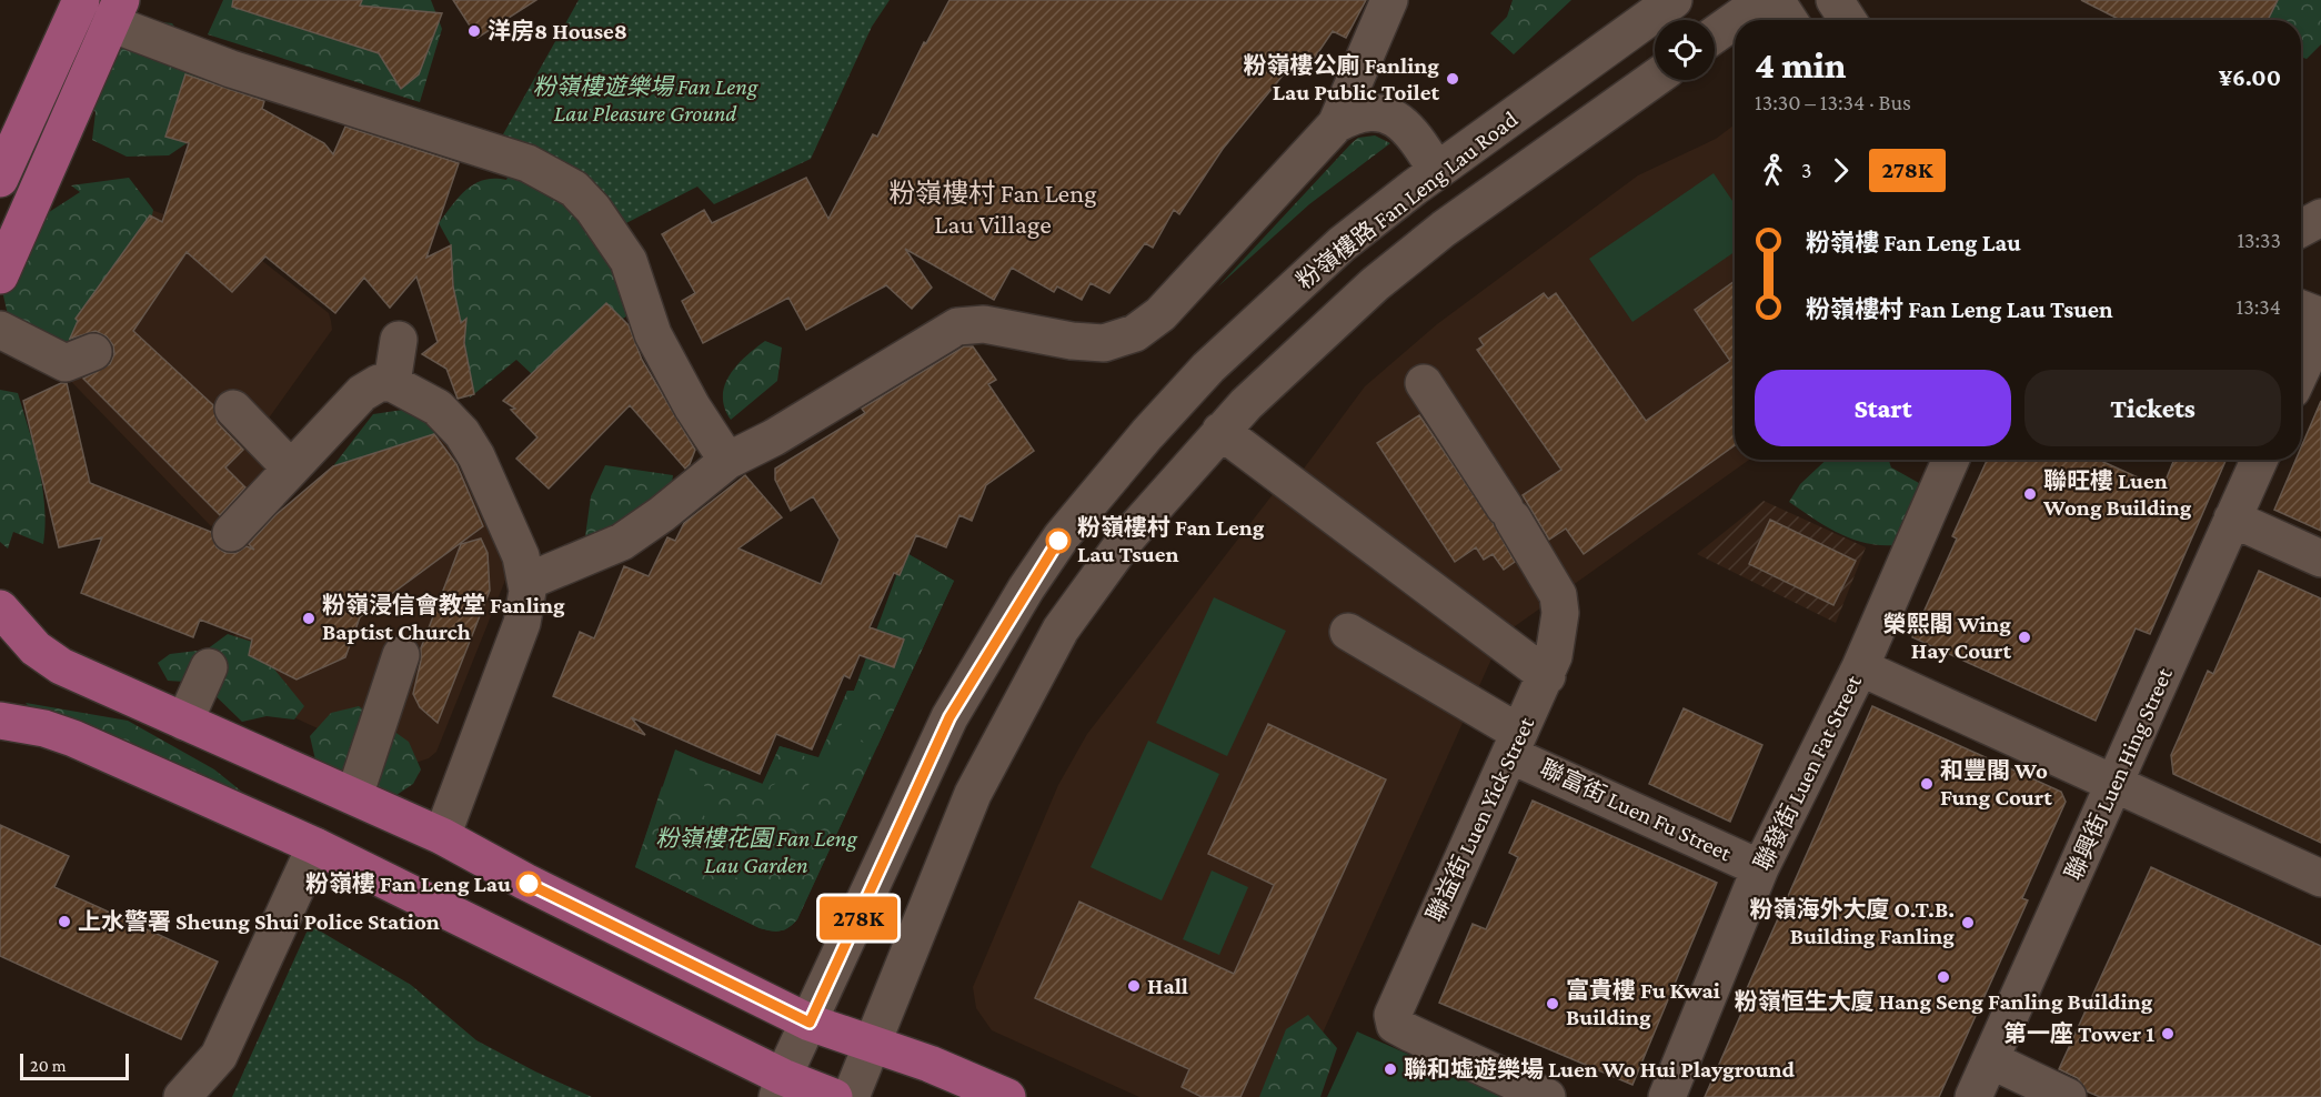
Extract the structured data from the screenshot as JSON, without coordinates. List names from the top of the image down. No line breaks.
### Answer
{"streets":{"street":["粉嶺樓路 Fan Leng Lau Road","聯發街 Luen Fat Street","聯興街 Luen Hing Street","聯富街 Luen Fu Street","聯益街 Luen Yick Street"]},"crossings":[["聯發街 Luen Fat Street","聯富街 Luen Fu Street"],["聯富街 Luen Fu Street","聯益街 Luen Yick Street"]],"districts":["粉嶺樓村 Fan Leng Lau Village"],"parks":["粉嶺樓遊樂場 Fan Leng Lau Pleasure Ground","粉嶺樓花園 Fan Leng Lau Garden"],"places":["洋房8 House8","粉嶺樓公廁 Fanling Lau Public Toilet","聯旺樓 Luen Wong Building","粉嶺樓村 Fan Leng Lau Tsuen","粉嶺浸信會教堂 Fanling Baptist Church","榮熙閣 Wing Hay Court","和豐閣 Wo Fung Court","粉嶺樓 Fan Leng Lau","上水警署 Sheung Shui Police Station","粉嶺海外大廈 O.T.B. Building Fanling","粉嶺恒生大廈 Hang Seng Fanling Building","Hall","富貴樓 Fu Kwai Building","第一座 Tower 1","聯和墟遊樂場 Luen Wo Hui Playground"],"lines":["bus line 278K"],"scale_bar":"20 m","page":{"on_map":"278K","heading":["4 min","13:30 – 13:34 · Bus","¥6.00"],"legs":["3","278K"],"list":[{"name":"粉嶺樓 Fan Leng Lau","value":"13:33"},{"name":"粉嶺樓村 Fan Leng Lau Tsuen","value":"13:34"}],"buttons":["Start","Tickets"],"scale":"20 m"}}
